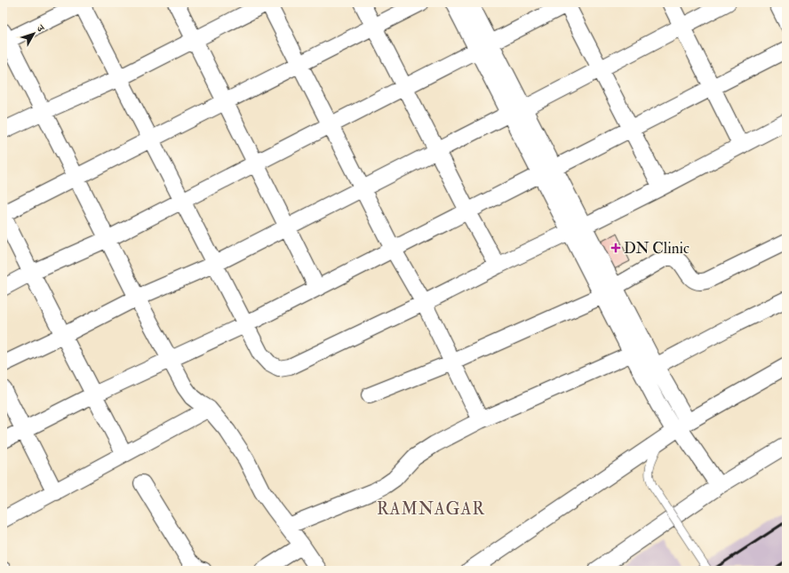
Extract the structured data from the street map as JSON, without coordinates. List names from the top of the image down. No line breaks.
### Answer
{"districts":["RAMNAGAR"],"places":{"health":["DN Clinic"]},"north":"top right"}
